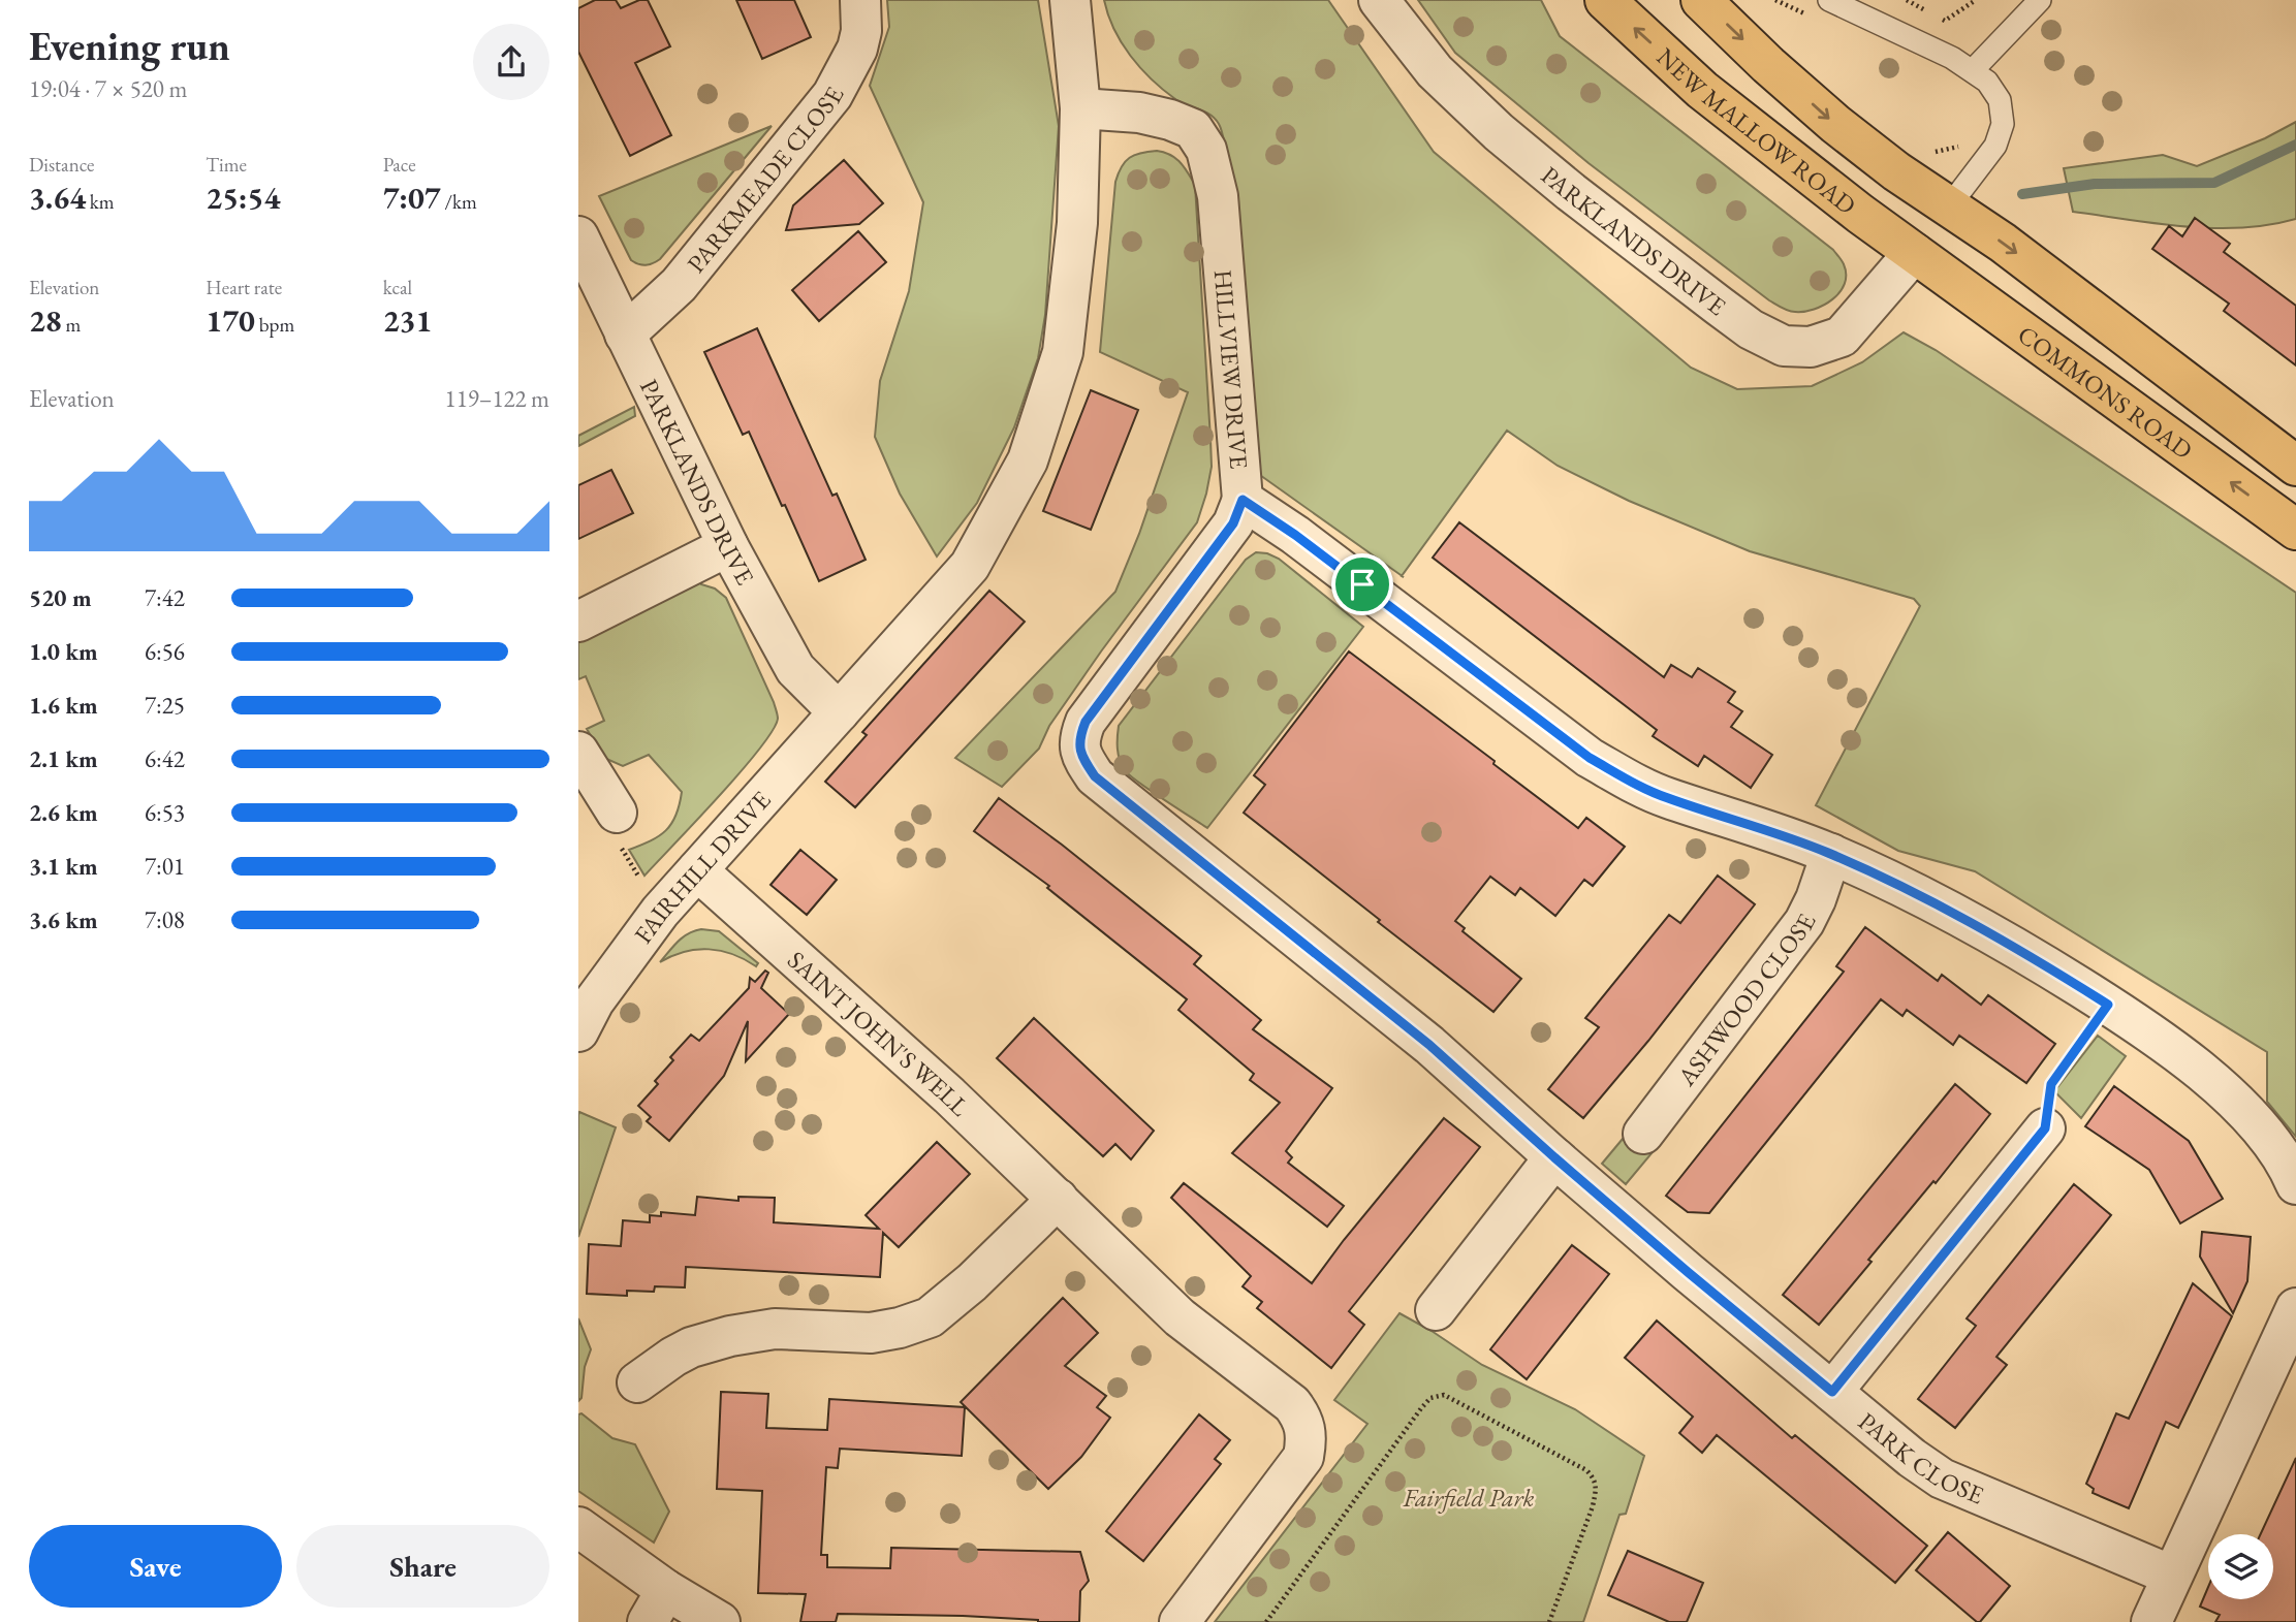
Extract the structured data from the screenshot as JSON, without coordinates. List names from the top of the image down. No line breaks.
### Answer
{"streets":{"highway":["NEW MALLOW ROAD","COMMONS ROAD"],"street":["PARKMEADE CLOSE","PARKLANDS DRIVE","HILLVIEW DRIVE","FAIRHILL DRIVE","ASHWOOD CLOSE","SAINT JOHN'S WELL","PARK CLOSE"]},"crossings":[["NEW MALLOW ROAD","PARKLANDS DRIVE"],["NEW MALLOW ROAD","COMMONS ROAD"],["PARKMEADE CLOSE","PARKLANDS DRIVE"],["PARKLANDS DRIVE","COMMONS ROAD"],["PARKLANDS DRIVE","FAIRHILL DRIVE"],["HILLVIEW DRIVE","FAIRHILL DRIVE"],["HILLVIEW DRIVE","ASHWOOD CLOSE"],["HILLVIEW DRIVE","PARK CLOSE"],["FAIRHILL DRIVE","SAINT JOHN'S WELL"]],"parks":["Fairfield Park"],"page":{"heading":["Evening run","19:04 · 7 × 520 m"],"stats":[["Distance","3.64 km"],["Time","25:54"],["Pace","7:07 /km"],["Elevation","28 m"],["Heart rate","170 bpm"],["kcal","231"]],"chart":["Elevation","119–122 m"],"list":[{"name":"520 m","note":"7:42"},{"name":"1.0 km","note":"6:56"},{"name":"1.6 km","note":"7:25"},{"name":"2.1 km","note":"6:42"},{"name":"2.6 km","note":"6:53"},{"name":"3.1 km","note":"7:01"},{"name":"3.6 km","note":"7:08"}],"buttons":["Save","Share"]}}
